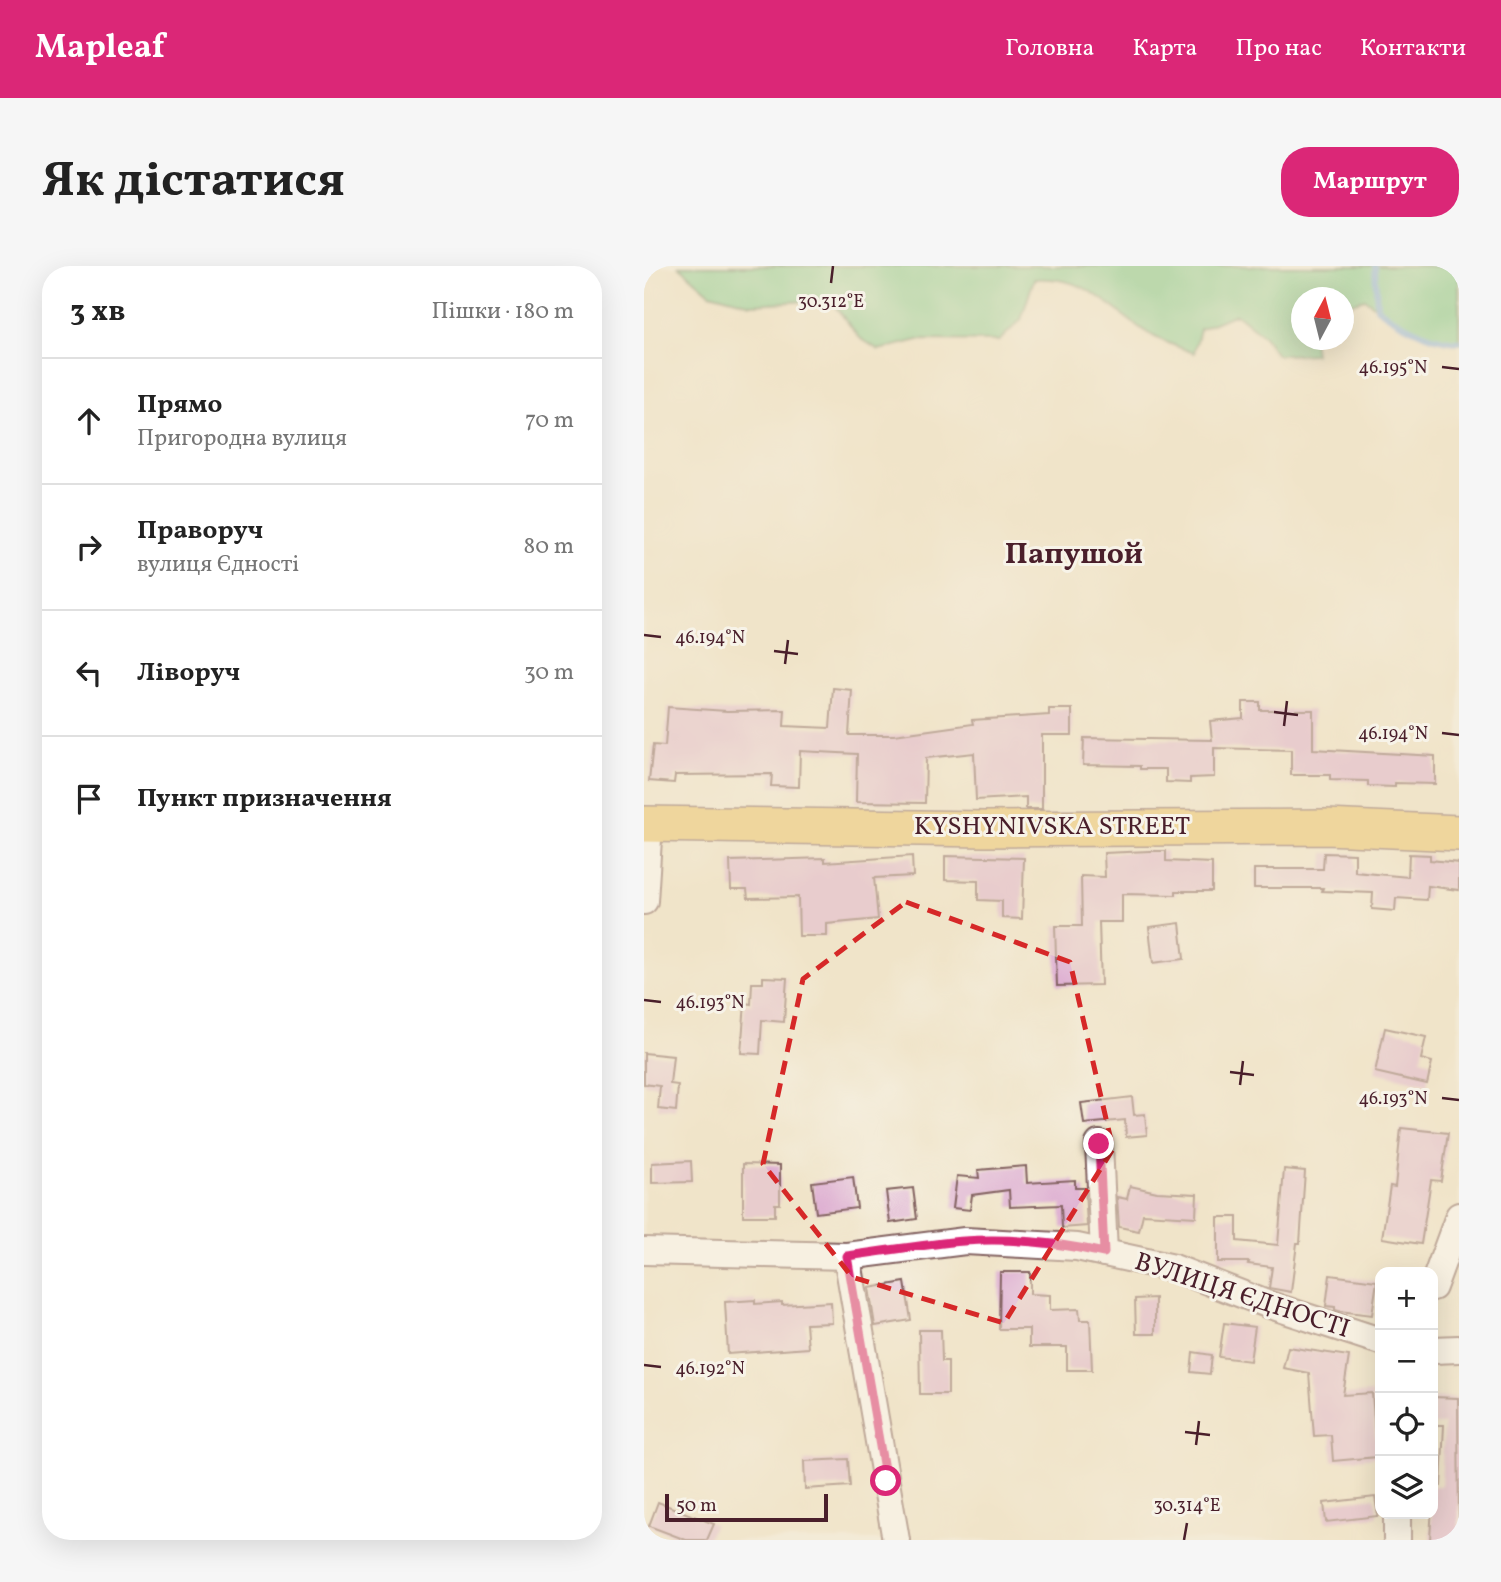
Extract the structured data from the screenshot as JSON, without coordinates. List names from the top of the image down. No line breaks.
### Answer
{"streets":{"main road":["KYSHYNIVSKA STREET"],"street":["ВУЛИЦЯ ЄДНОСТІ"]},"districts":["Папушой"],"scale_bar":"50 m","north":"top","page":{"header":"Mapleaf","nav":["Головна","Карта","Про нас","Контакти"],"buttons":"Маршрут","title":"Як дістатися","heading":["3 хв","Пішки · 180 m"],"list":[["Прямо","Пригородна вулиця","70 m"],["Праворуч","вулиця Єдності","80 m"],["Ліворуч","30 m"],"Пункт призначення"],"map_buttons":["+","−"],"scale":"50 m"},"coordinates":["30.312°E","46.195°N","46.194°N","46.193°N","46.192°N","30.314°E"]}
